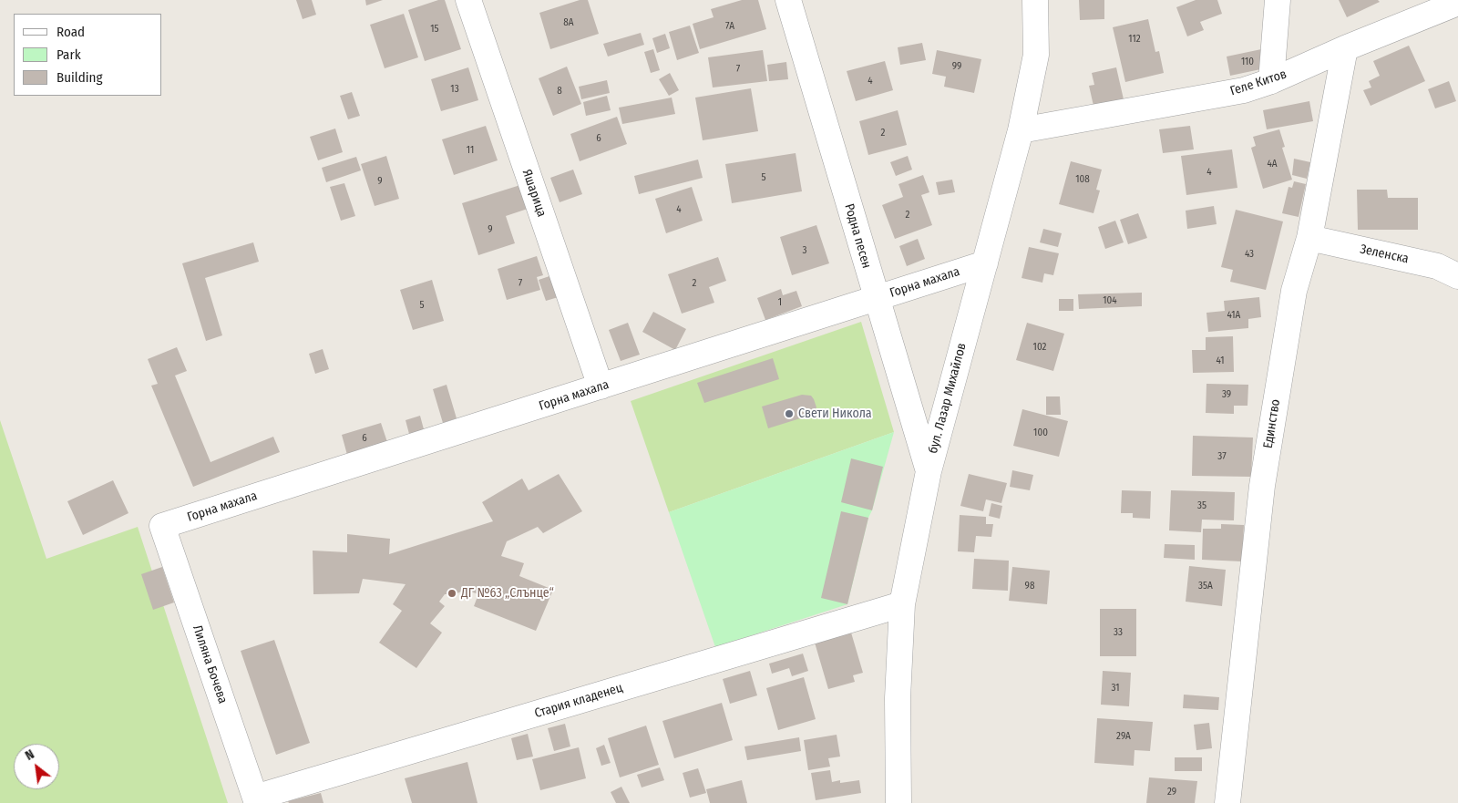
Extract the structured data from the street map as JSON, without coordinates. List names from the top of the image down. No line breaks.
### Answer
{"streets":{"street":["Геле Китов","Яшарица","Родна песен","Зеленска","Горна махала","бул. Лазар Михайлов","Единство","Лиляна Бочева","Стария кладенец"]},"crossings":[["Геле Китов","бул. Лазар Михайлов"],["Геле Китов","Единство"],["Яшарица","Горна махала"],["Родна песен","Горна махала"],["Родна песен","бул. Лазар Михайлов"],["Зеленска","Единство"],["Горна махала","бул. Лазар Михайлов"],["Горна махала","Лиляна Бочева"],["бул. Лазар Михайлов","Стария кладенец"],["Лиляна Бочева","Стария кладенец"]],"places":["Свети Никола","ДГ №63 „Слънце“"],"house_numbers":["8А","7А","15","112","110","99","7","4","13","8","2","6","11","4А","4","5","108","9","4","2","9","3","43","7","2","104","1","5","41А","102","41","39","100","6","37","35","98","35А","33","31","29А","29"],"legend":["Road","Park","Building"],"north":"top left"}
